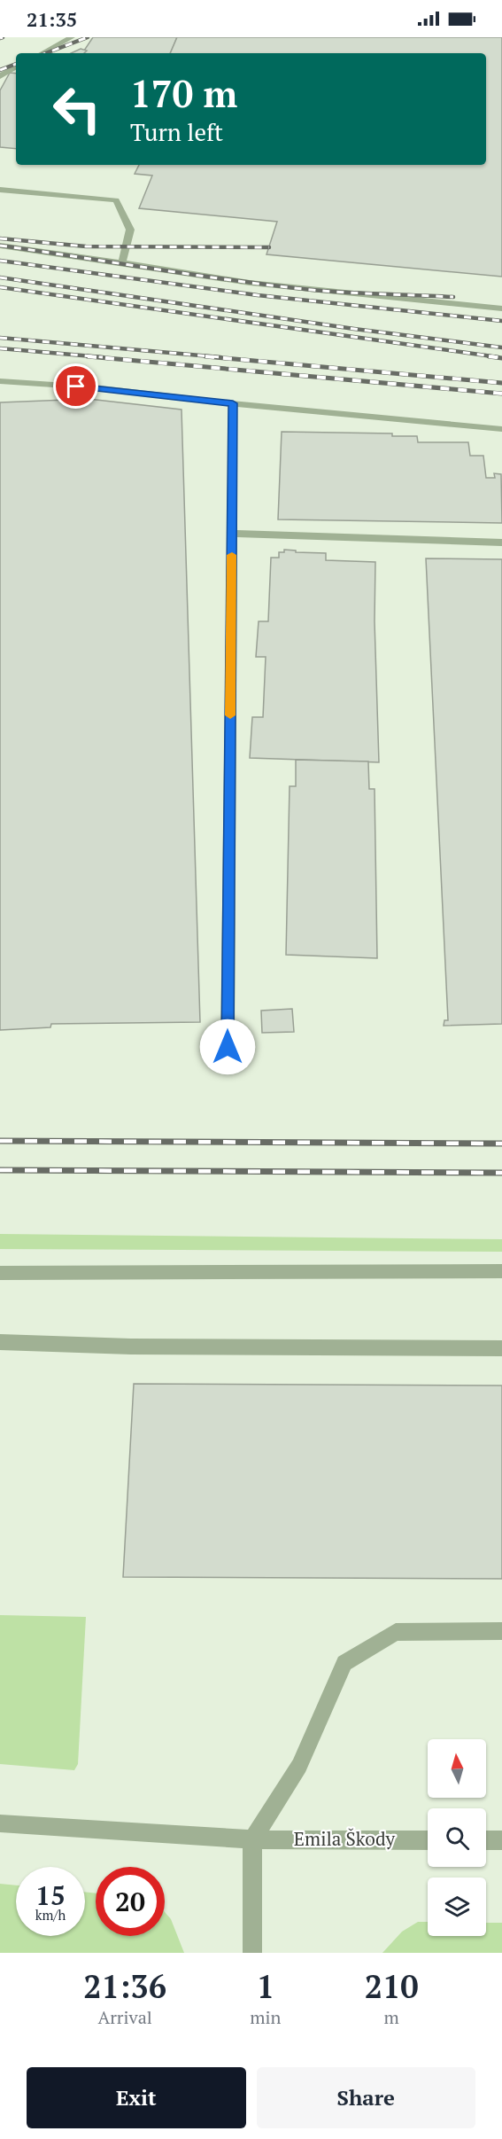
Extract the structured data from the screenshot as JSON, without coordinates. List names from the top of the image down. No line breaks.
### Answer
{"streets":{"street":["Emila Škody"]},"north":"top","page":{"status":"21:35","turn":["170 m","Turn left"],"speed":"15 km/h","limit":"20","eta":["21:36","Arrival","1","min","210","m"],"buttons":["Exit","Share"]}}
